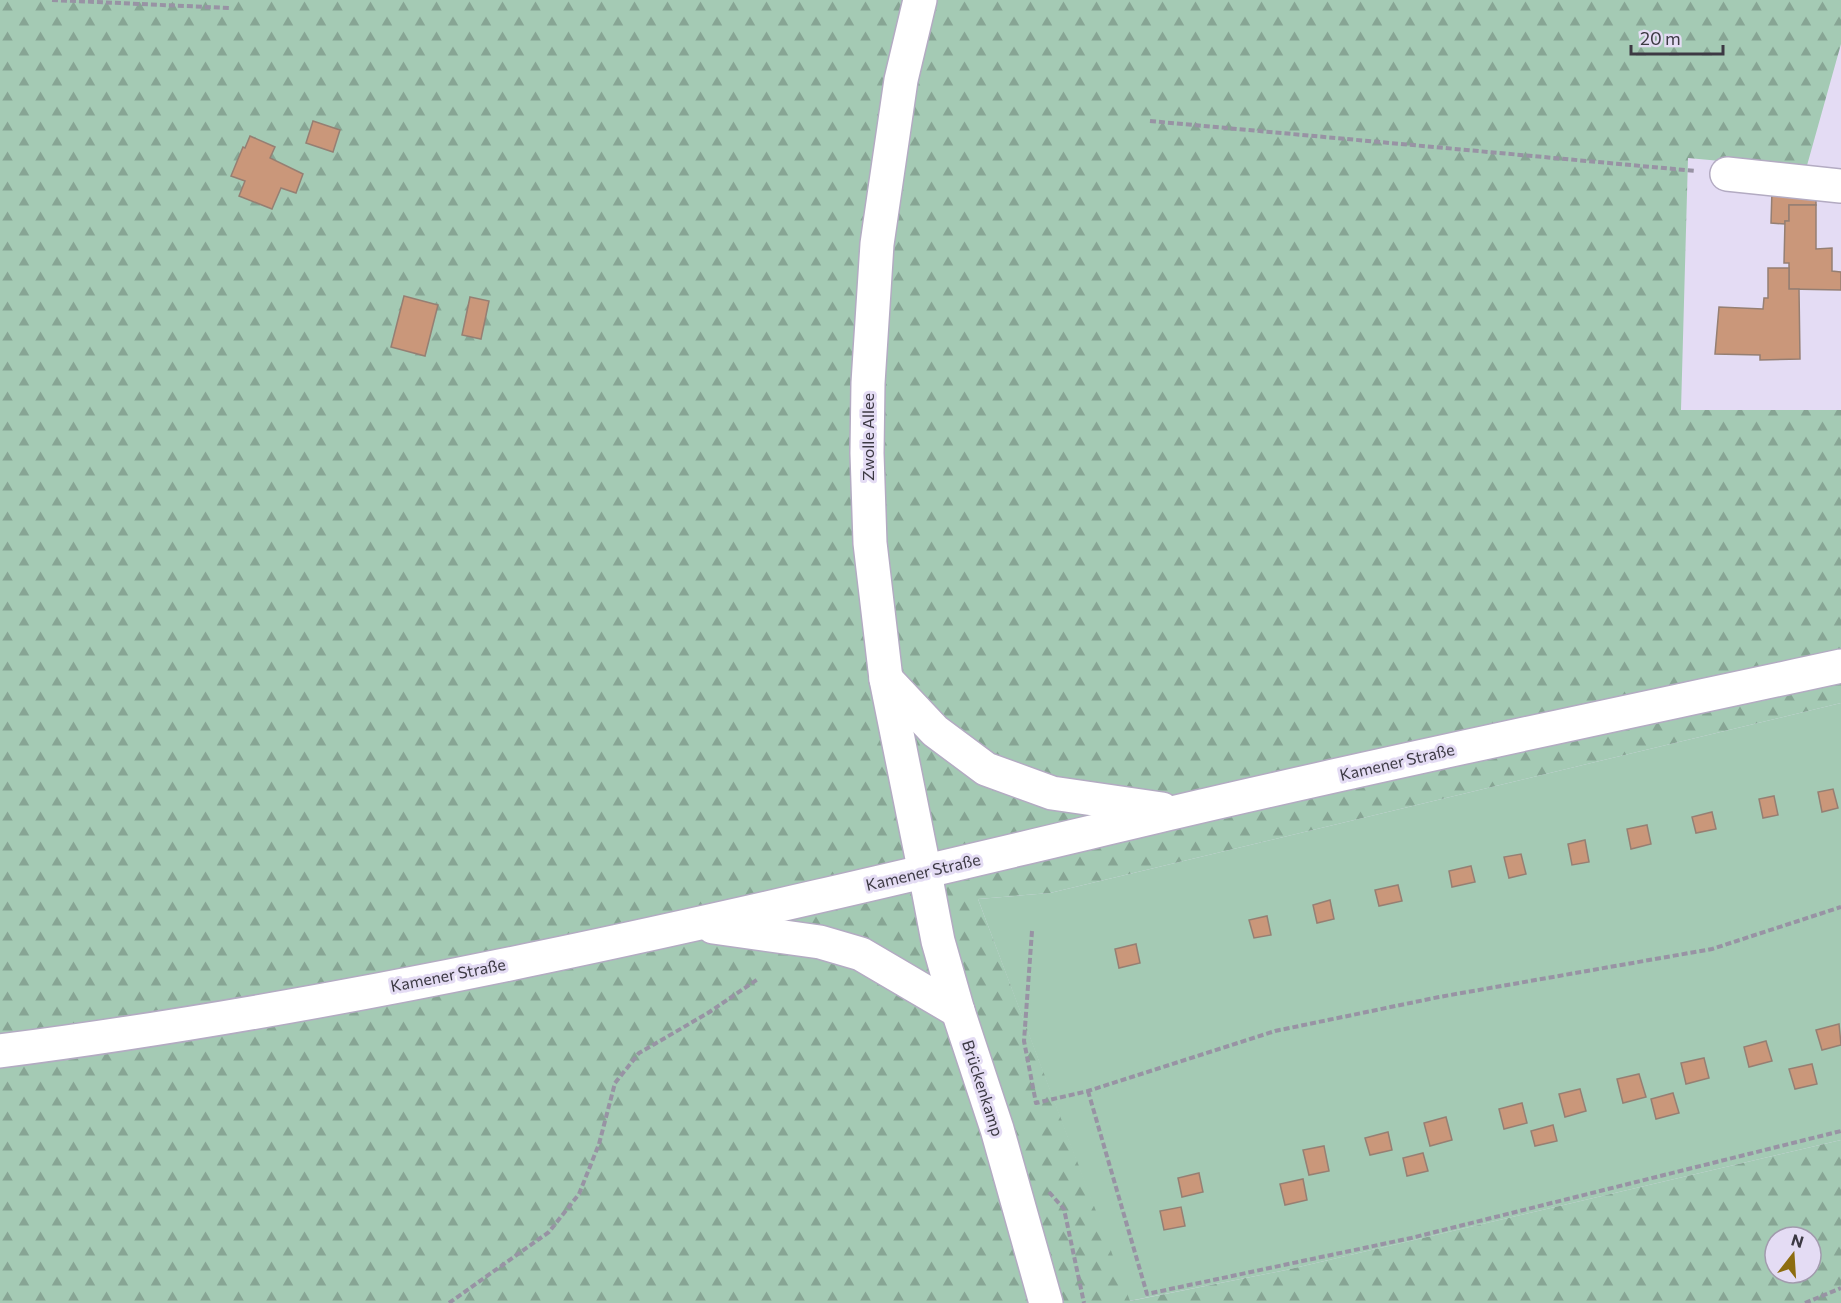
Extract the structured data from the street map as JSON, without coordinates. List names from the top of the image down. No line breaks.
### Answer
{"streets":{"main road":["Zwolle Allee","Kamener Straße","Brückenkamp"]},"crossings":[["Zwolle Allee","Kamener Straße"],["Zwolle Allee","Brückenkamp"],["Kamener Straße","Brückenkamp"]],"scale_bar":"20 m","north":"top"}
